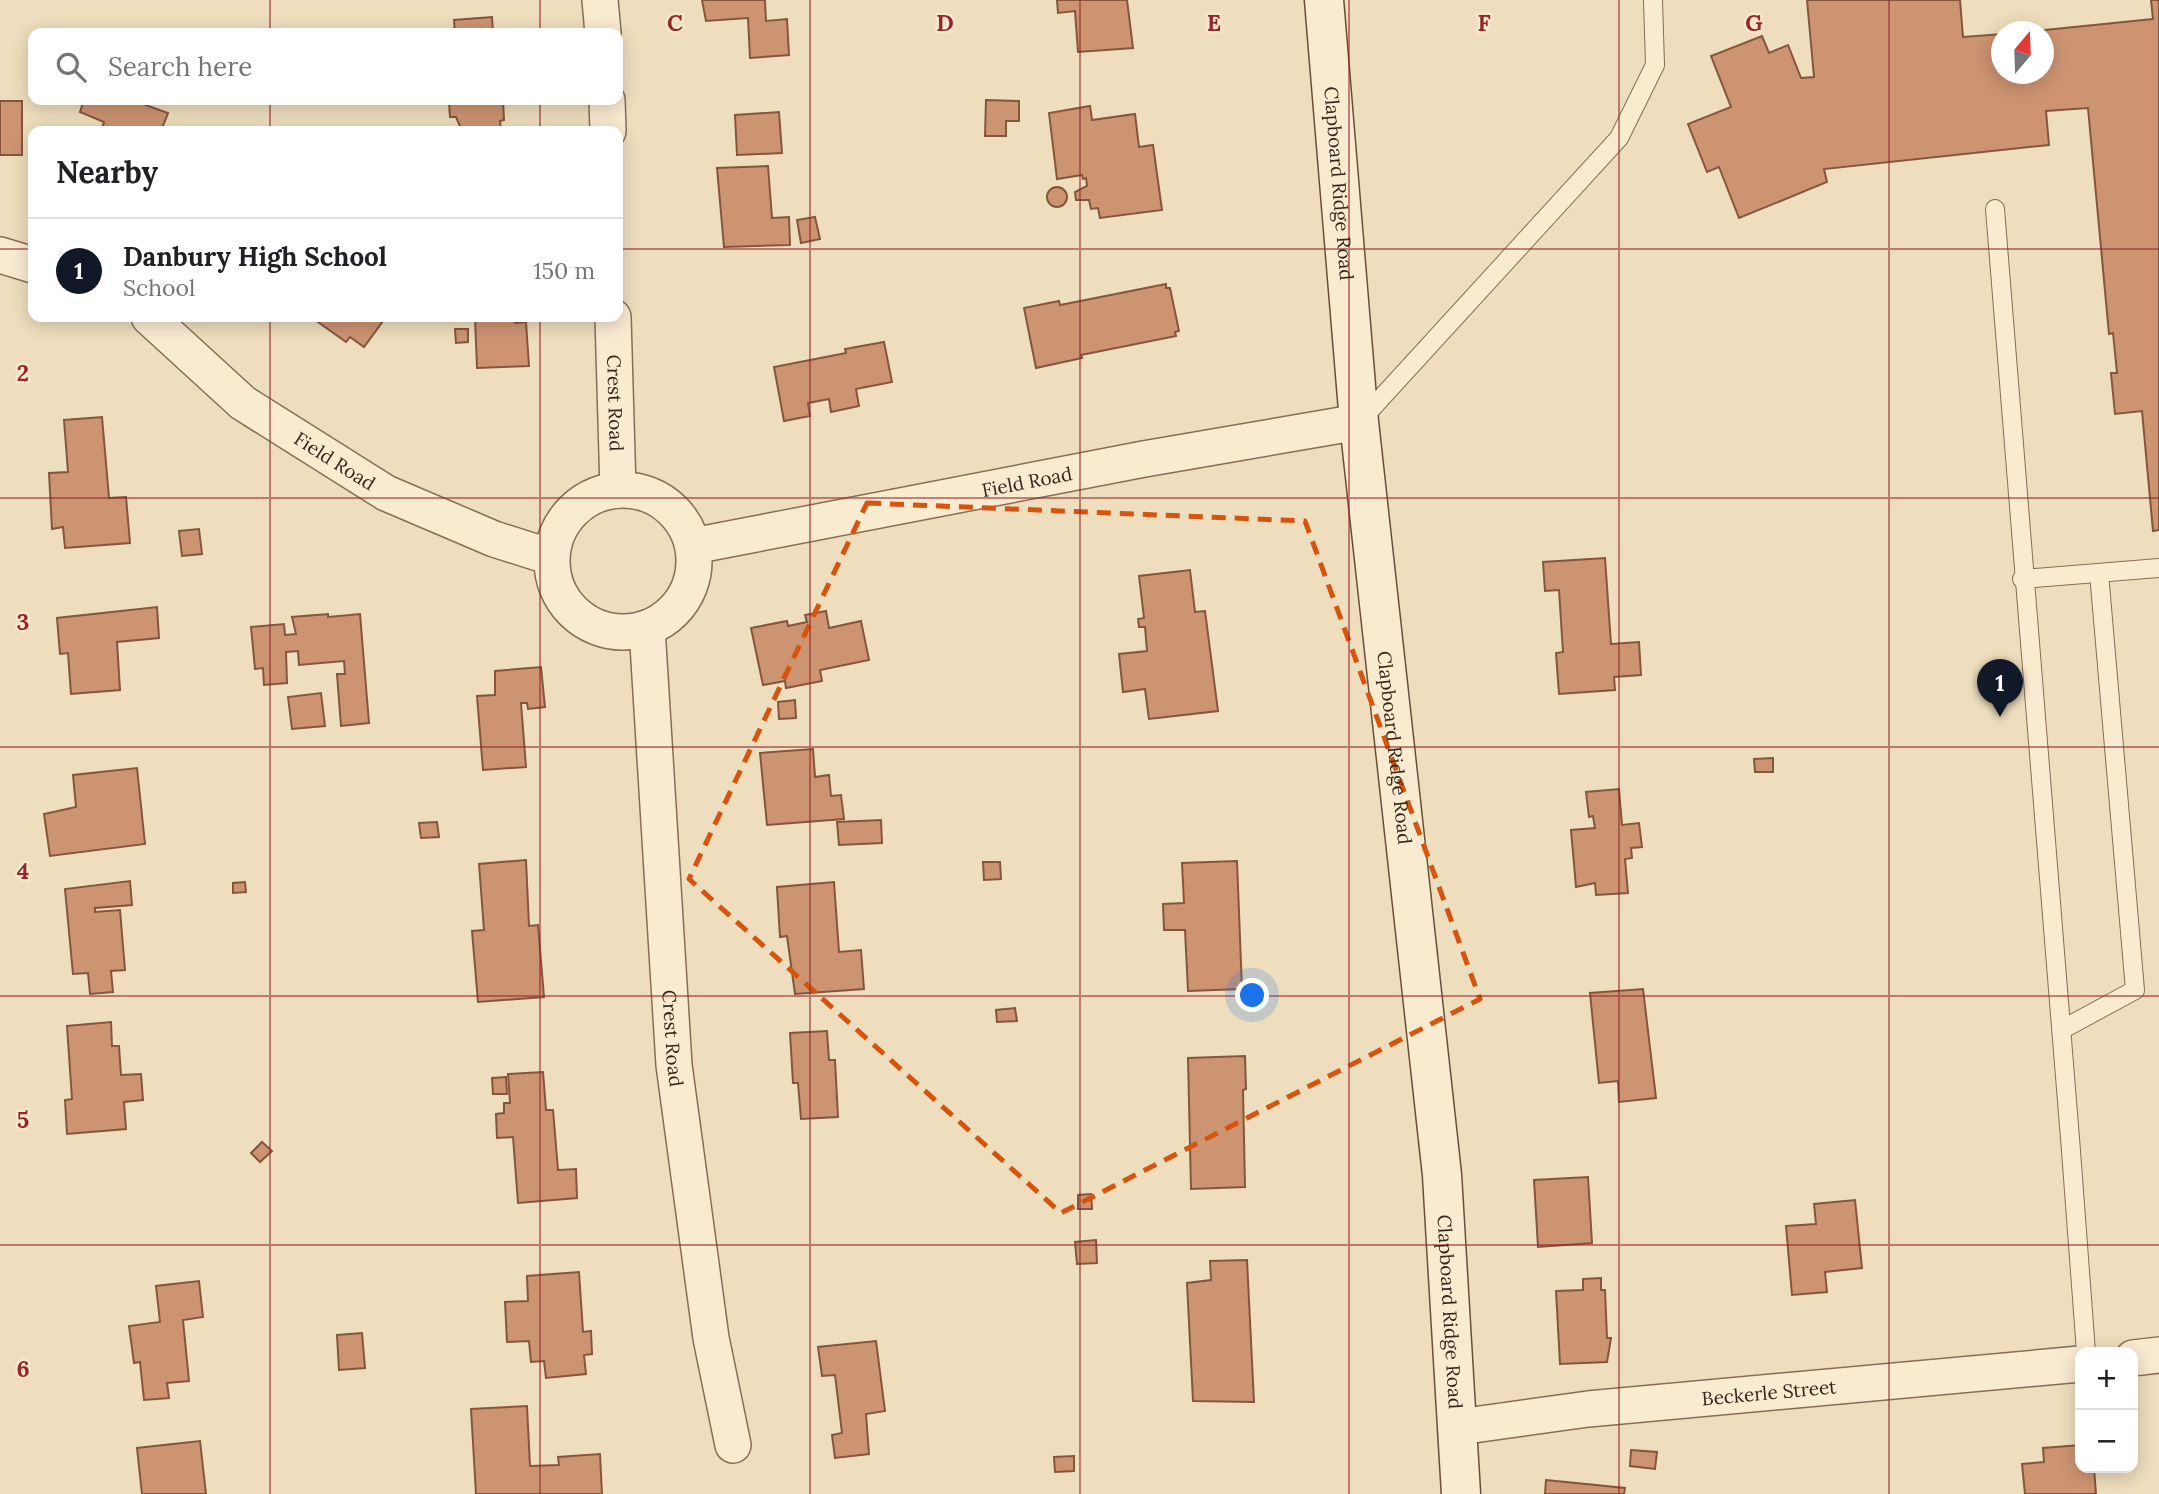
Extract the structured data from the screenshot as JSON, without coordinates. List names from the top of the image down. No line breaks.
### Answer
{"streets":{"main road":["Clapboard Ridge Road"],"street":["Crest Road","Field Road","Beckerle Street"]},"crossings":[["Clapboard Ridge Road","Field Road"],["Clapboard Ridge Road","Beckerle Street"],["Crest Road","Field Road"]],"north":"top","page":{"search":"Search here","heading":"Nearby","list":[{"mark":"1","name":"Danbury High School","note":"School","value":"150 m"}],"pins":"1","map_buttons":["+","−"]},"grid":{"columns":["C","D","E","F","G"],"rows":["2","3","4","5","6"]}}
